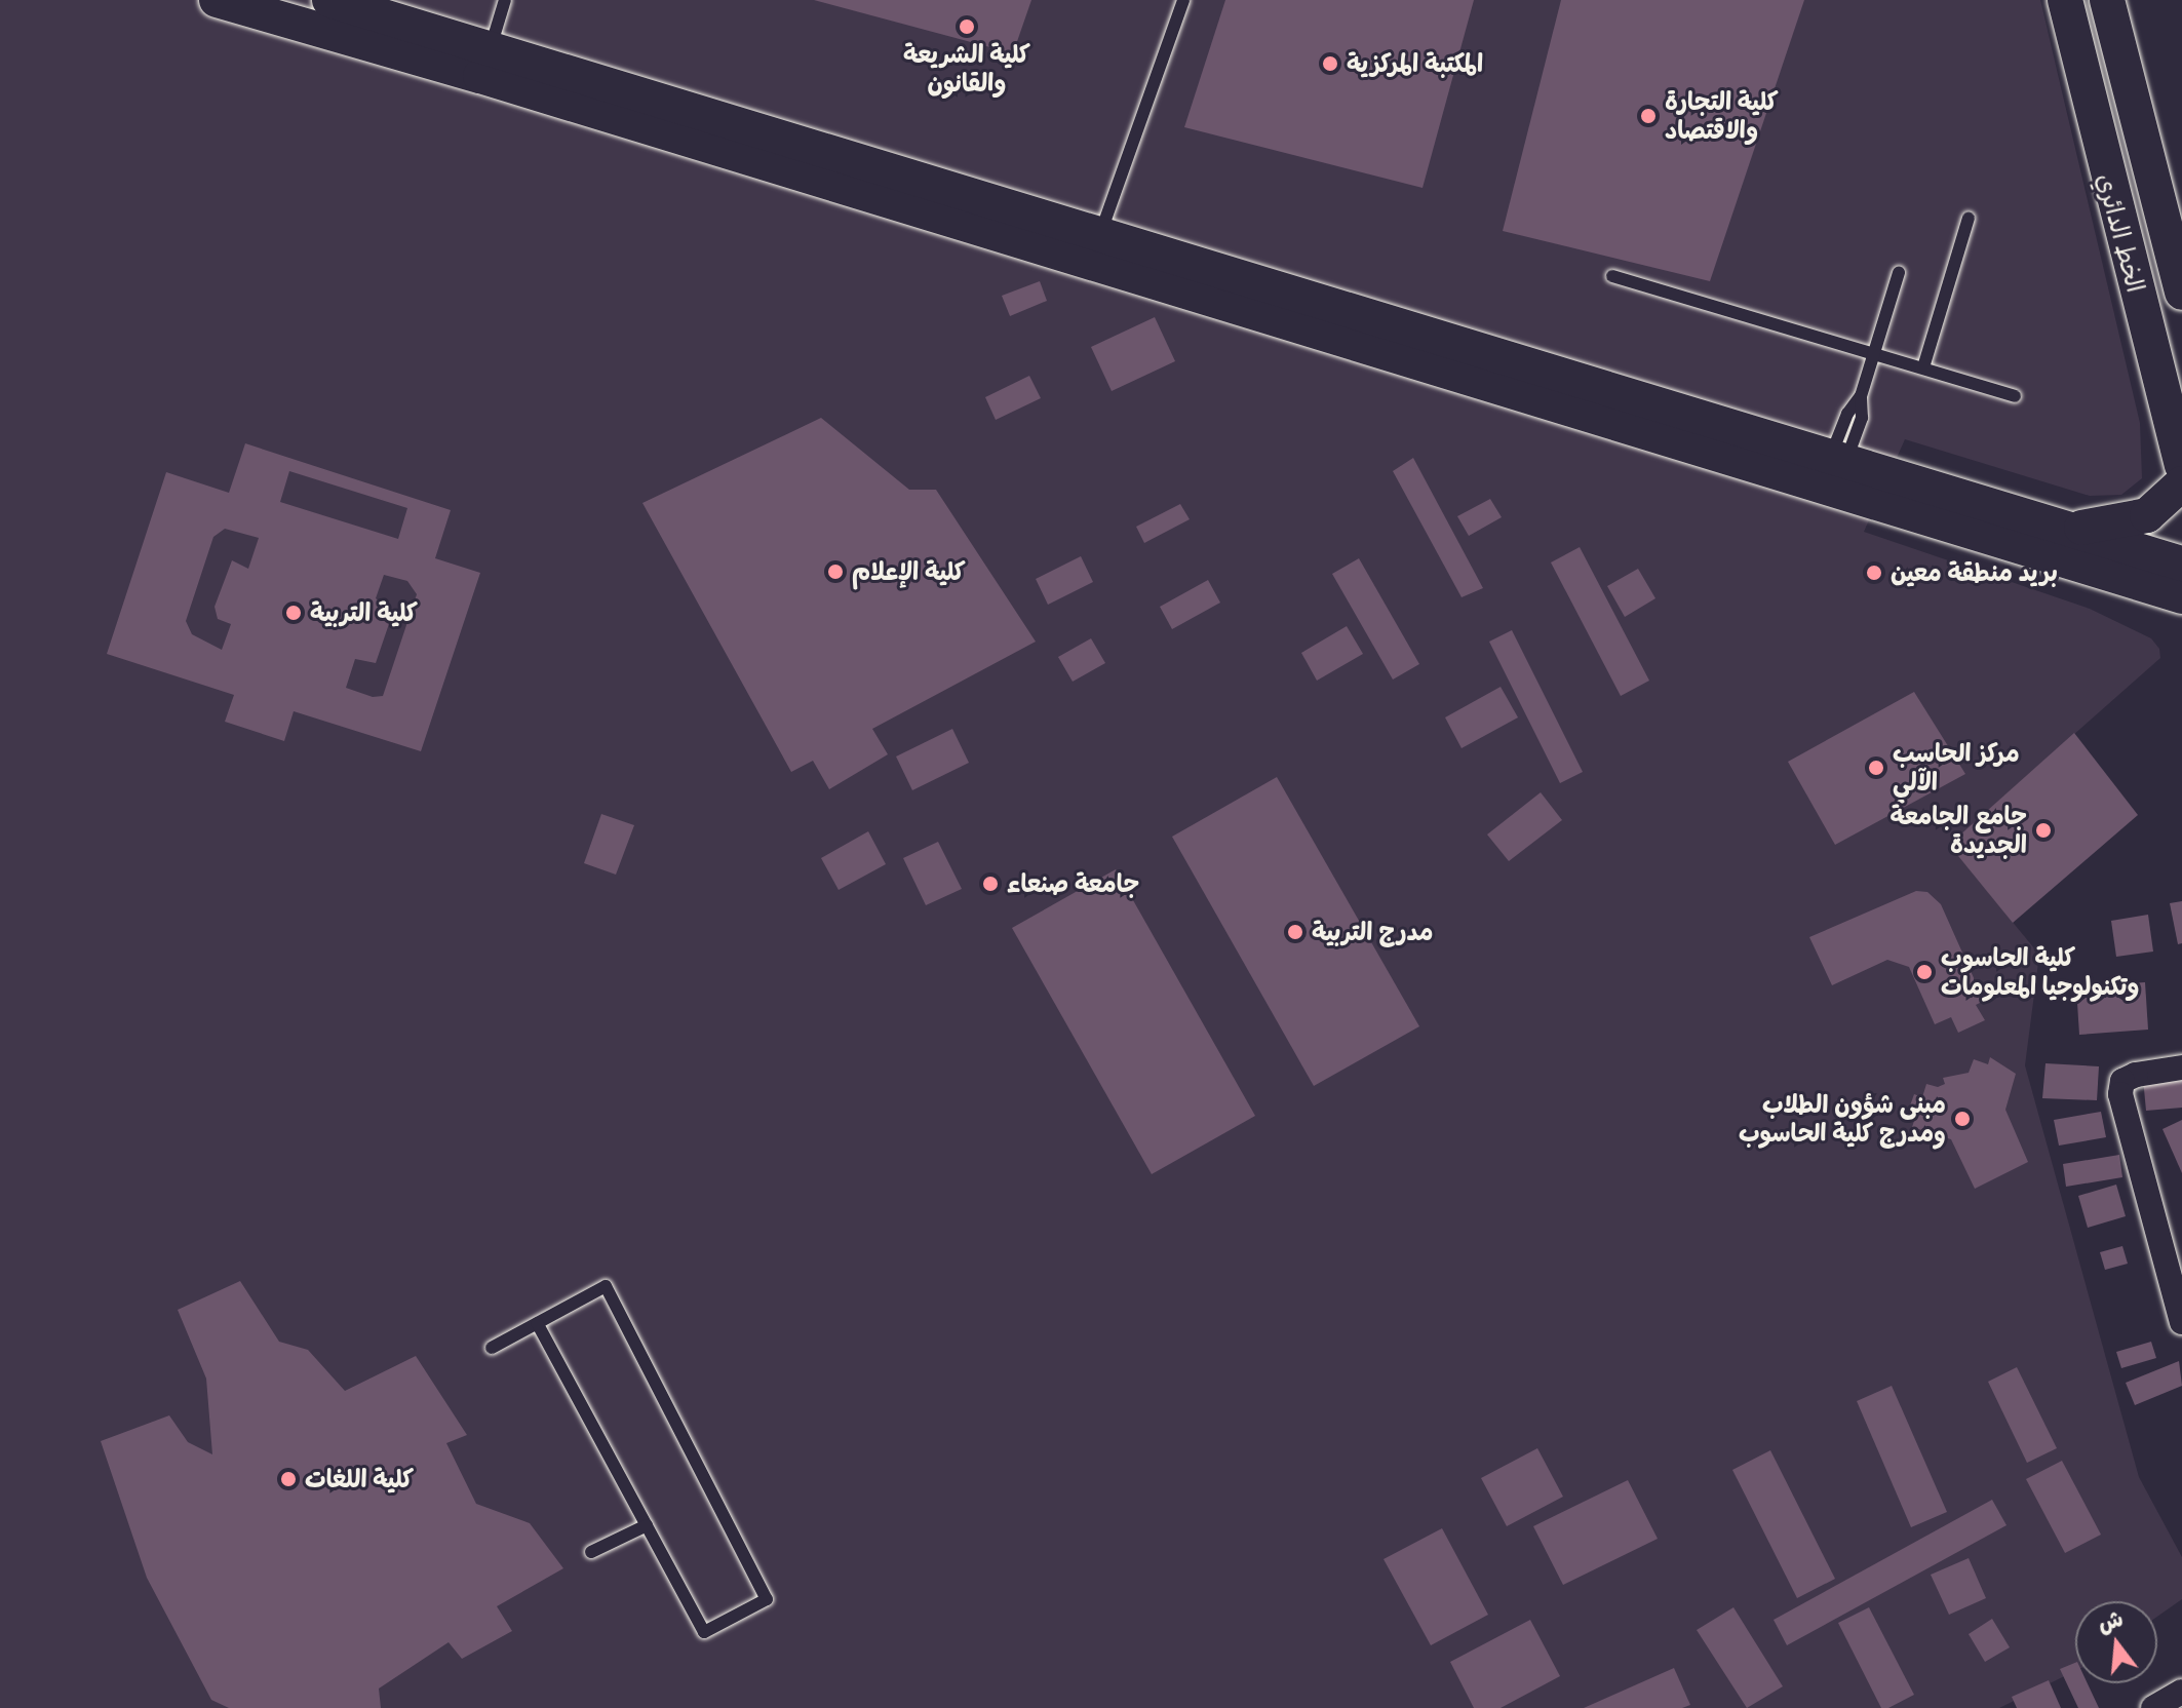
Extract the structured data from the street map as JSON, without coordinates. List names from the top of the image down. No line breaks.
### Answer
{"streets":{"street":["الخط الدائري"]},"places":["كلية الشريعة والقانون","المكتبة المركزية","كلية التجارة والاقتصاد","كلية الإعلام","بريد منطقة معين","كلية التربية","مركز الحاسب الآلي","جامع الجامعة الجديدة","جامعة صنعاء","مدرج التربية","كلية الحاسوب وتكنولوجيا المعلومات","مبنى شؤون الطلاب ومدرج كلية الحاسوب","كلية اللغات"],"north":"top"}
